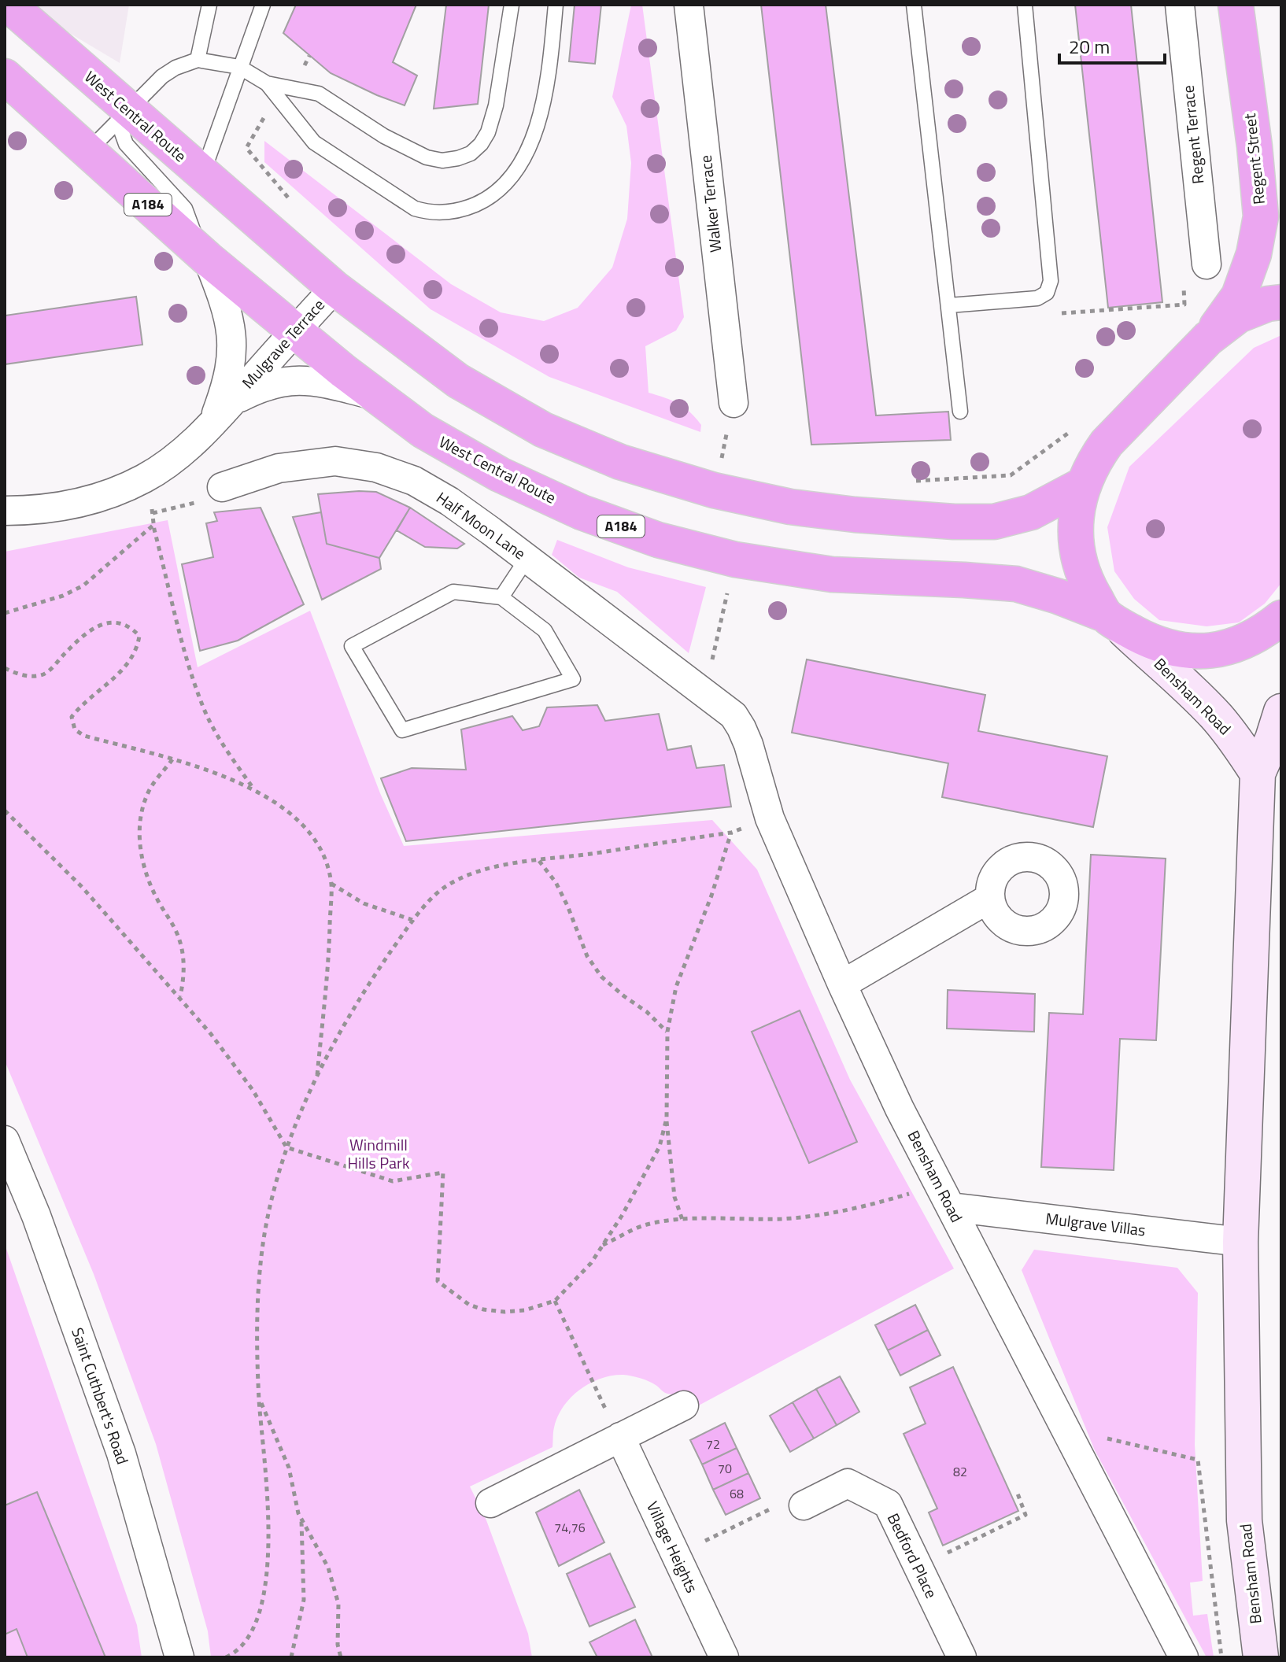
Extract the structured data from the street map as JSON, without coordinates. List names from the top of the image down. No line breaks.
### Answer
{"streets":{"highway":["West Central Route","Regent Street","A184"],"main road":["Bensham Road"],"street":["Regent Terrace","Walker Terrace","Mulgrave Terrace","Half Moon Lane","Mulgrave Villas","Saint Cuthbert's Road","Village Heights","Bedford Place"]},"crossings":[["West Central Route","Mulgrave Terrace"],["West Central Route","Bensham Road"],["Half Moon Lane","Bensham Road"],["Bensham Road","Mulgrave Villas"]],"parks":["Windmill Hills Park"],"house_numbers":["72","70","82","68","74,76"],"scale_bar":"20 m"}
